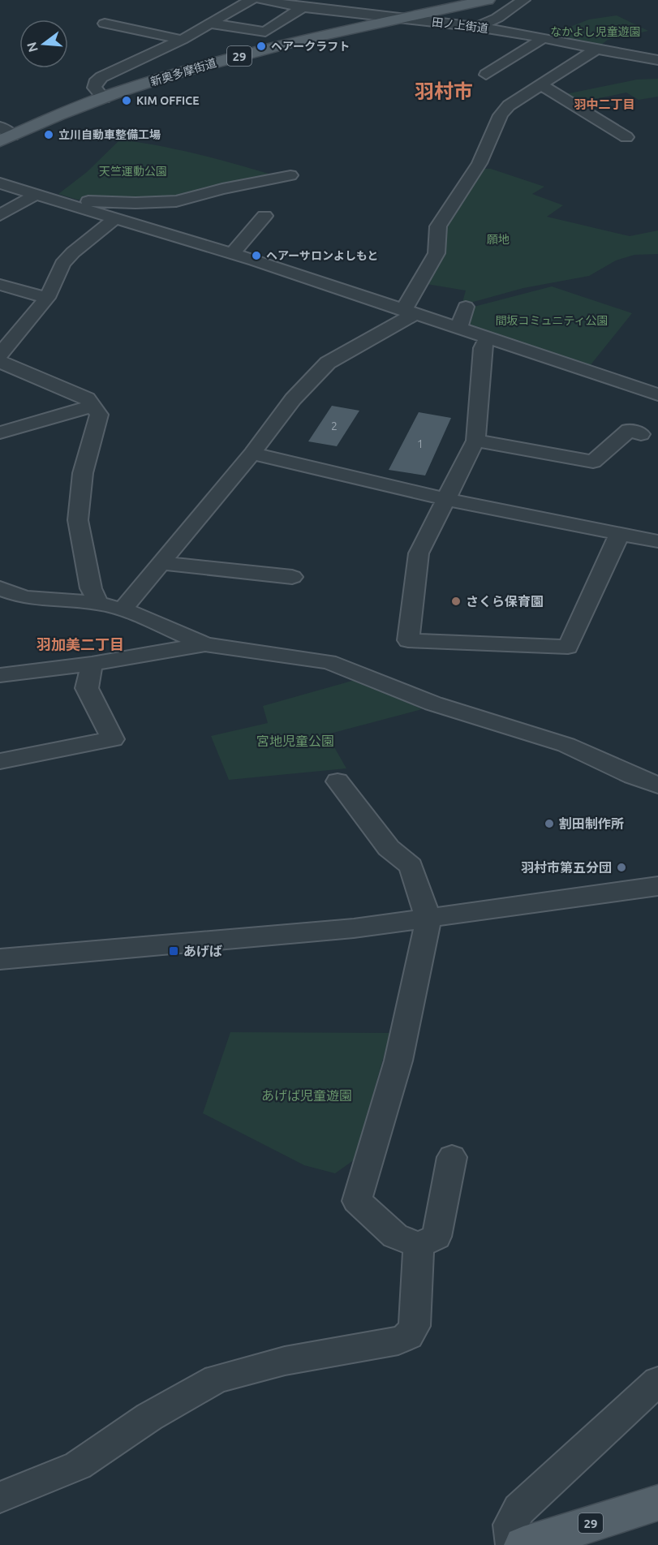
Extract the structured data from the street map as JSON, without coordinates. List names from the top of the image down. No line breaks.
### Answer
{"streets":{"main road":["29","新奥多摩街道"],"street":["田ノ上街道"]},"crossings":[["田ノ上街道","新奥多摩街道"]],"districts":["羽村市","羽中二丁目","羽加美二丁目"],"parks":["なかよし児童遊園","天竺運動公園","願地","間坂コミュニティ公園","宮地児童公園","あげば児童遊園"],"places":{"other":["ヘアークラフト","KIM OFFICE","立川自動車整備工場","ヘアーサロンよしもと","さくら保育園","割田制作所","羽村市第五分団"],"transit":["あげば"]},"house_numbers":["2","1"],"north":"left"}
